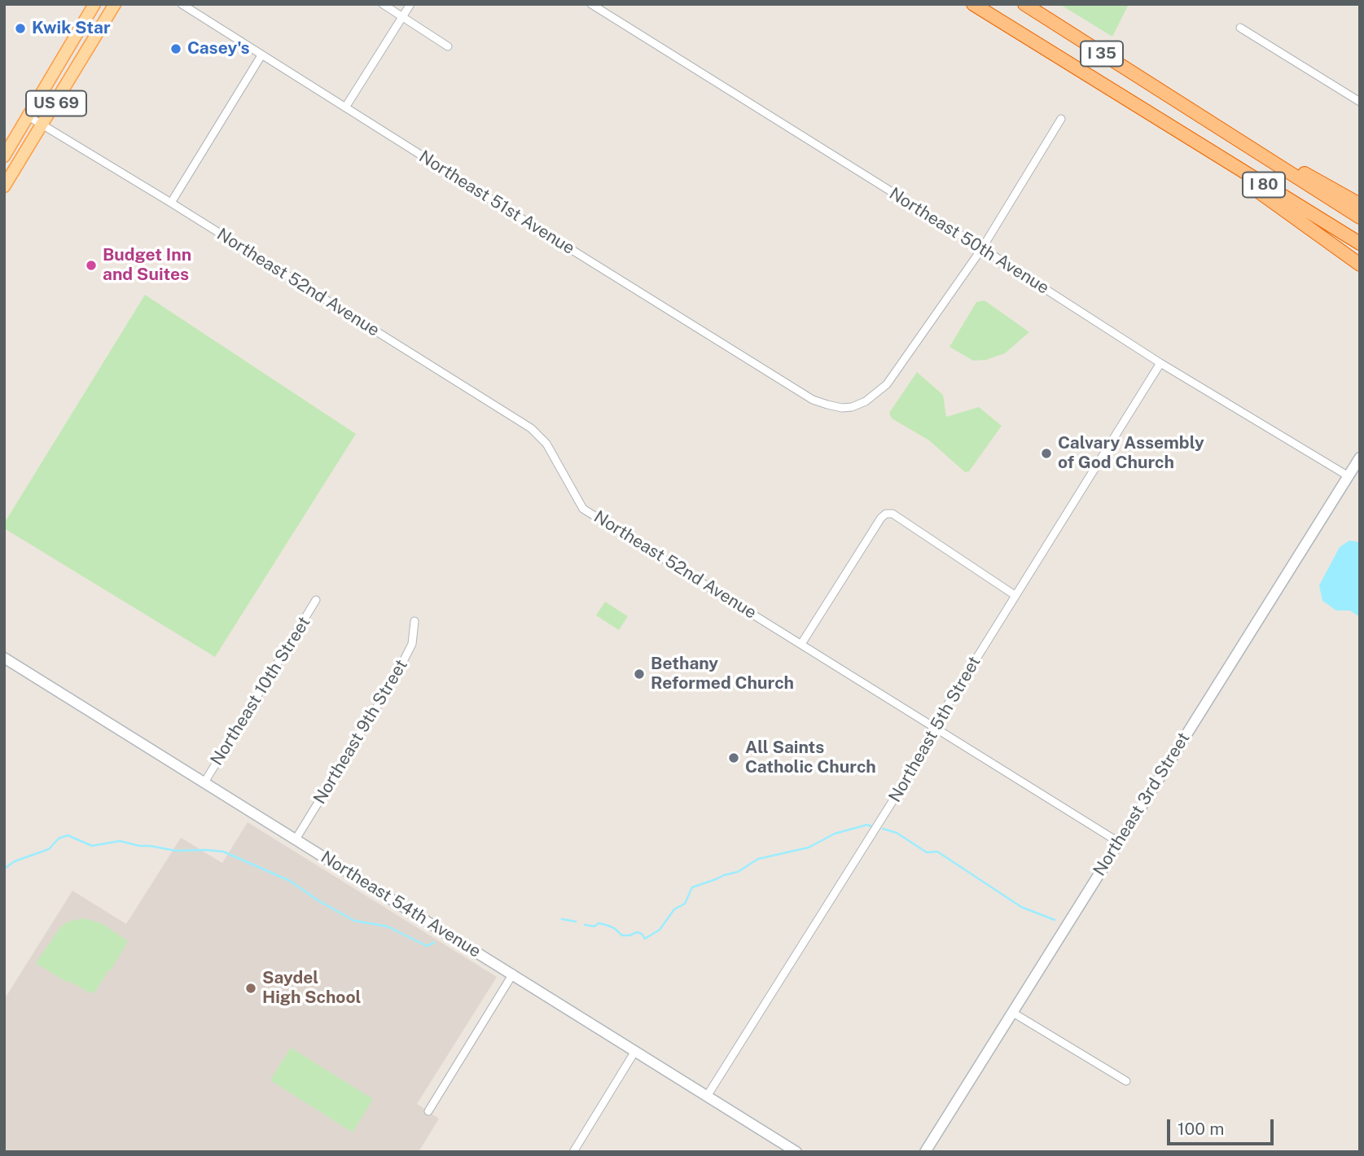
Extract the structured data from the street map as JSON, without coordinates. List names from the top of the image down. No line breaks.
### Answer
{"streets":{"highway":["I 35","I 80"],"main road":["US 69","Northeast 3rd Street","Northeast 54th Avenue"],"street":["Northeast 51st Avenue","Northeast 50th Avenue","Northeast 52nd Avenue","Northeast 10th Street","Northeast 5th Street","Northeast 9th Street"]},"crossings":[["US 69","Northeast 52nd Avenue"],["Northeast 51st Avenue","Northeast 50th Avenue"],["Northeast 50th Avenue","Northeast 5th Street"],["Northeast 50th Avenue","Northeast 3rd Street"],["Northeast 52nd Avenue","Northeast 5th Street"],["Northeast 52nd Avenue","Northeast 3rd Street"],["Northeast 10th Street","Northeast 54th Avenue"],["Northeast 5th Street","Northeast 54th Avenue"],["Northeast 9th Street","Northeast 54th Avenue"]],"places":["Kwik Star","Casey's","Budget Inn and Suites","Calvary Assembly of God Church","Bethany Reformed Church","All Saints Catholic Church","Saydel High School"],"scale_bar":"100 m"}
